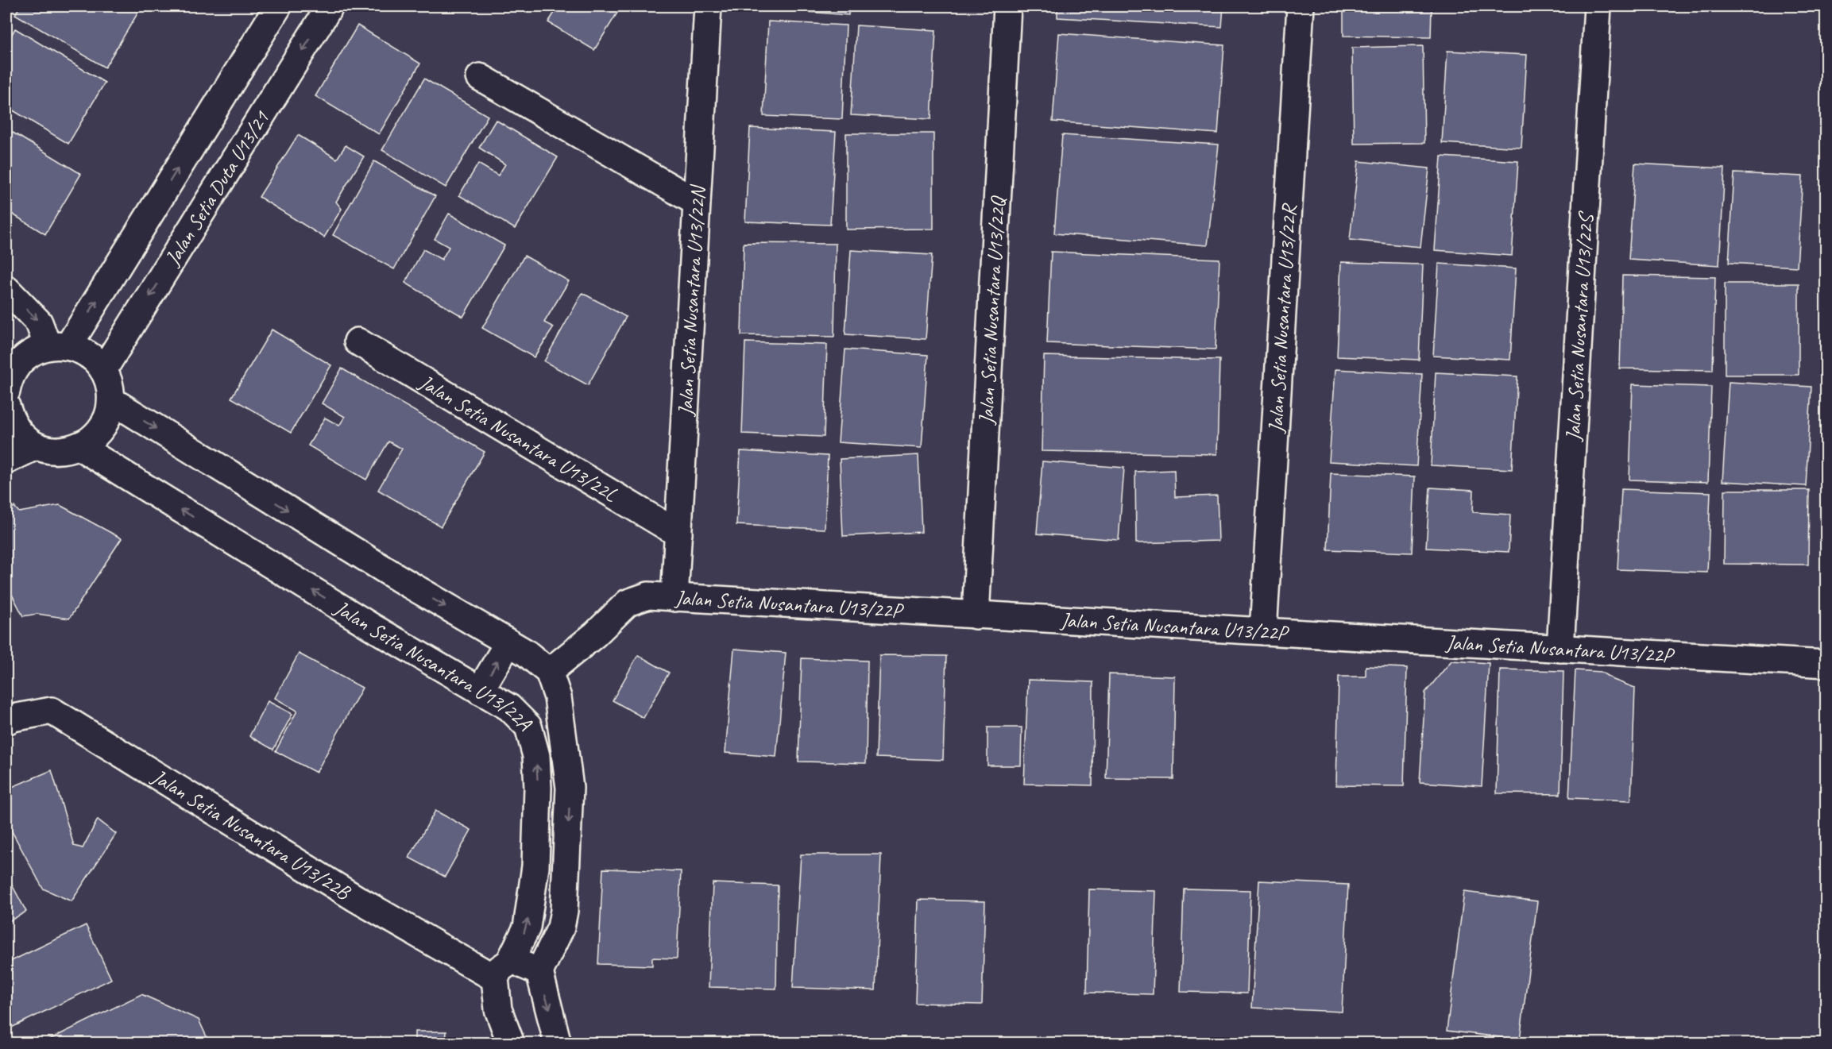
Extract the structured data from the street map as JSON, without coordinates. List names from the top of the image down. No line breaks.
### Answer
{"streets":{"street":["Jalan Setia Duta U13/21","Jalan Setia Nusantara U13/22N","Jalan Setia Nusantara U13/22Q","Jalan Setia Nusantara U13/22R","Jalan Setia Nusantara U13/22S","Jalan Setia Nusantara U13/22L","Jalan Setia Nusantara U13/22P","Jalan Setia Nusantara U13/22A","Jalan Setia Nusantara U13/22B"]},"crossings":[["Jalan Setia Duta U13/21","Jalan Setia Nusantara U13/22A"],["Jalan Setia Nusantara U13/22N","Jalan Setia Nusantara U13/22L"],["Jalan Setia Nusantara U13/22N","Jalan Setia Nusantara U13/22P"],["Jalan Setia Nusantara U13/22Q","Jalan Setia Nusantara U13/22P"],["Jalan Setia Nusantara U13/22R","Jalan Setia Nusantara U13/22P"],["Jalan Setia Nusantara U13/22S","Jalan Setia Nusantara U13/22P"],["Jalan Setia Nusantara U13/22P","Jalan Setia Nusantara U13/22A"],["Jalan Setia Nusantara U13/22A","Jalan Setia Nusantara U13/22B"]]}
